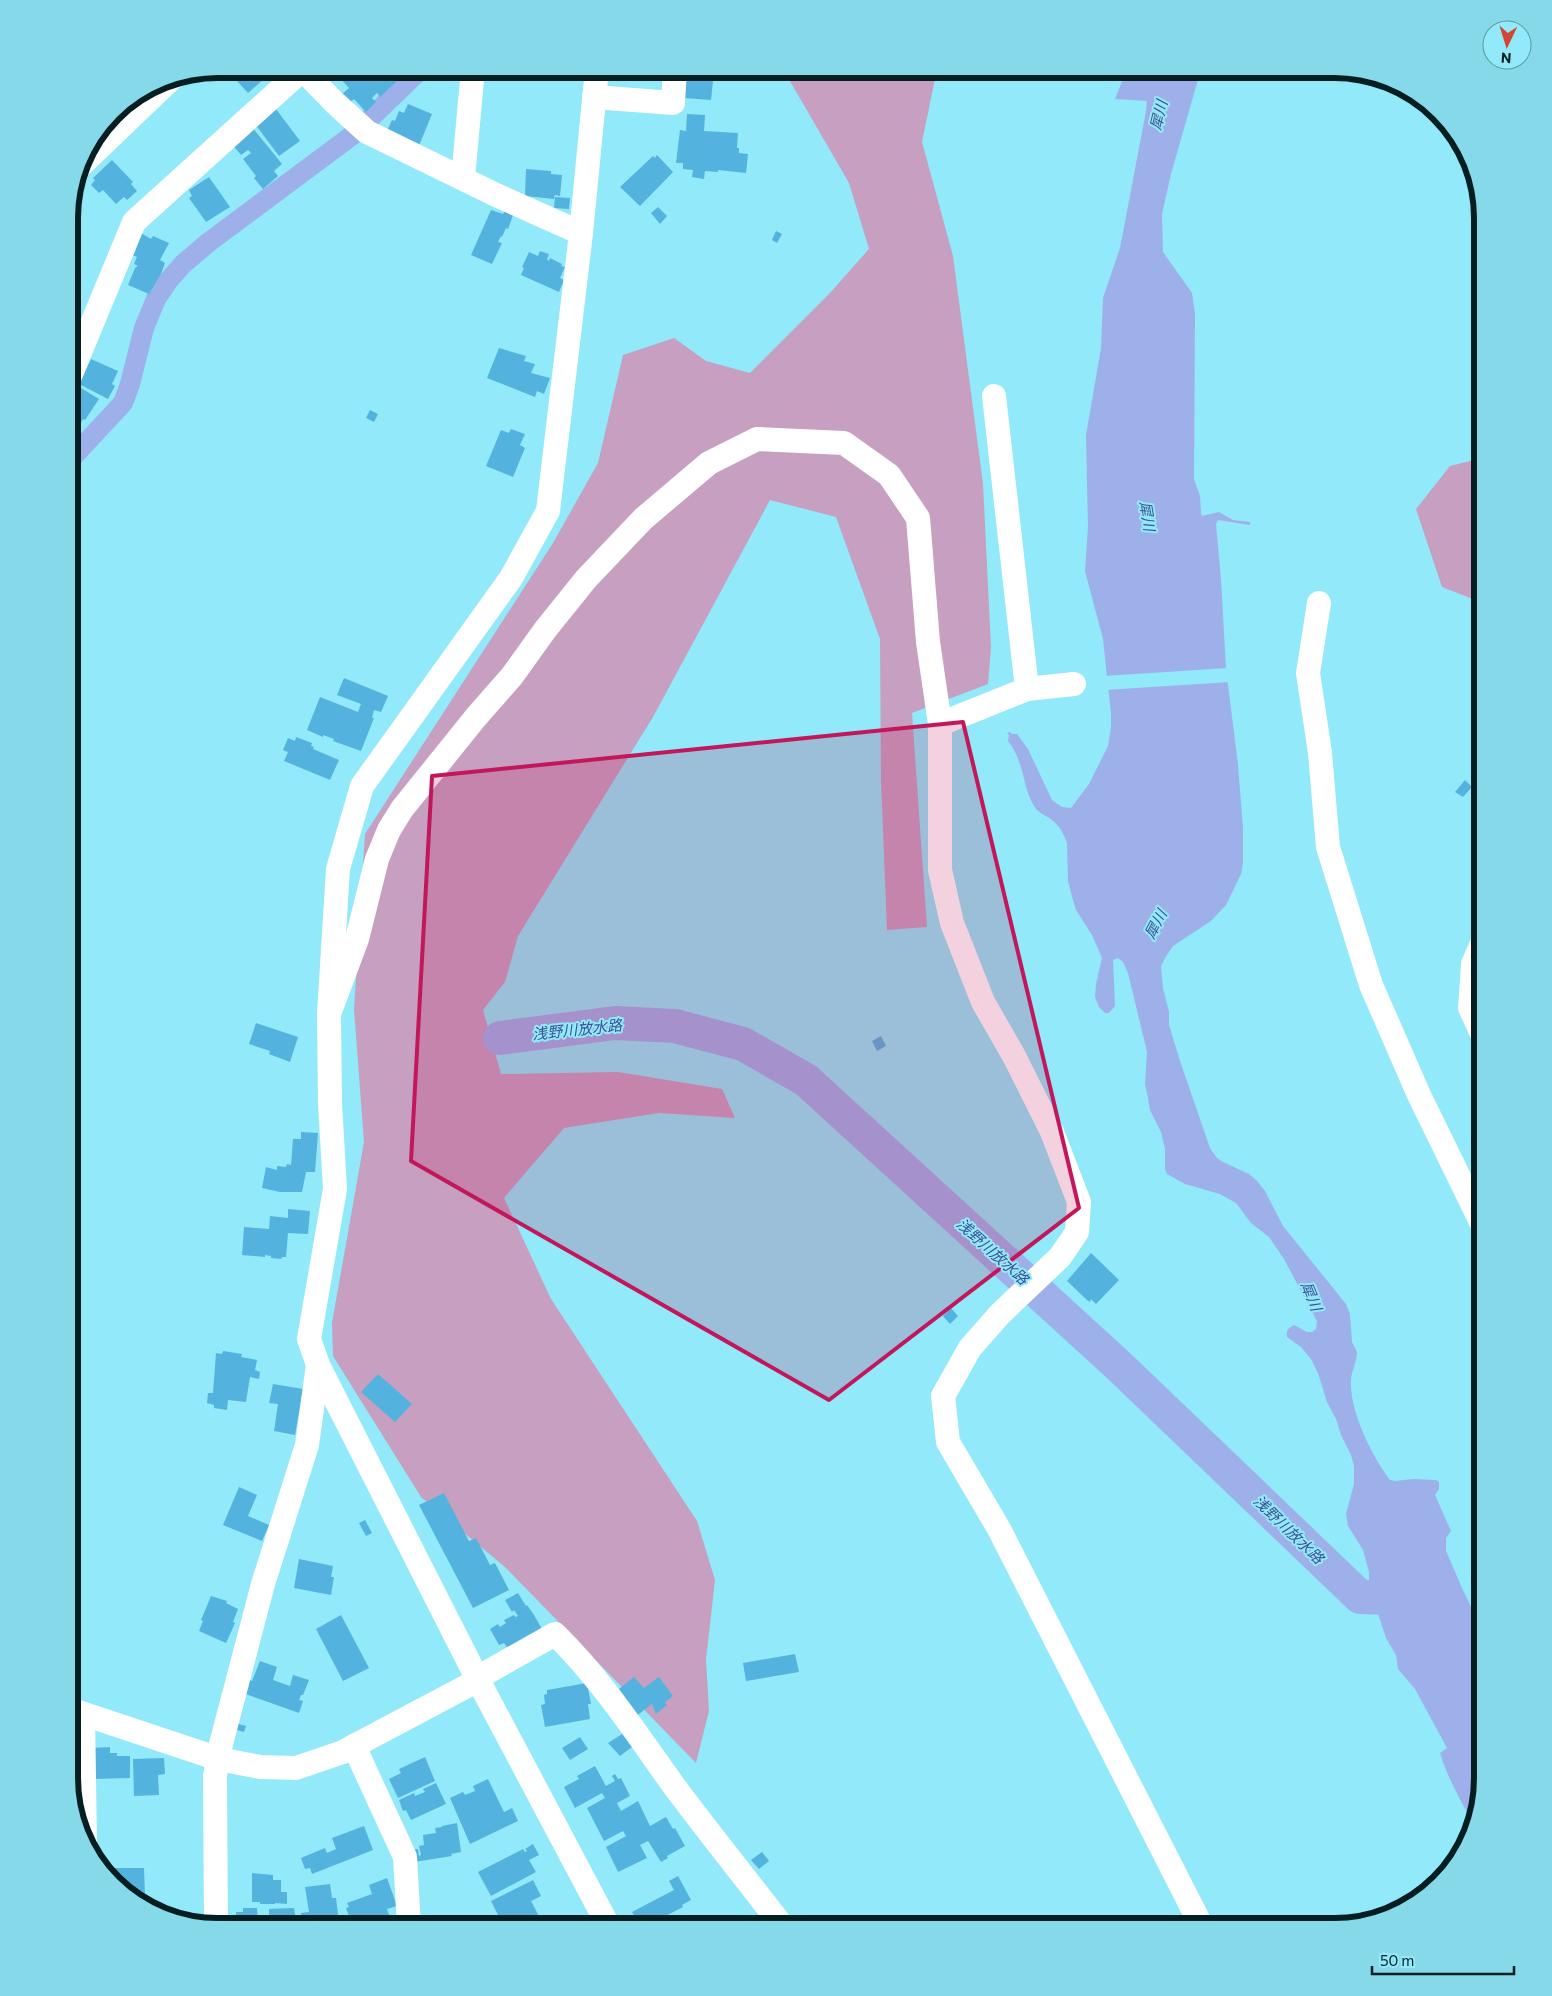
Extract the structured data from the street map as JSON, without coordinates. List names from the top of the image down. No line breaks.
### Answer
{"water":["犀川","浅野川放水路"],"scale_bar":"50 m","north":"bottom"}
